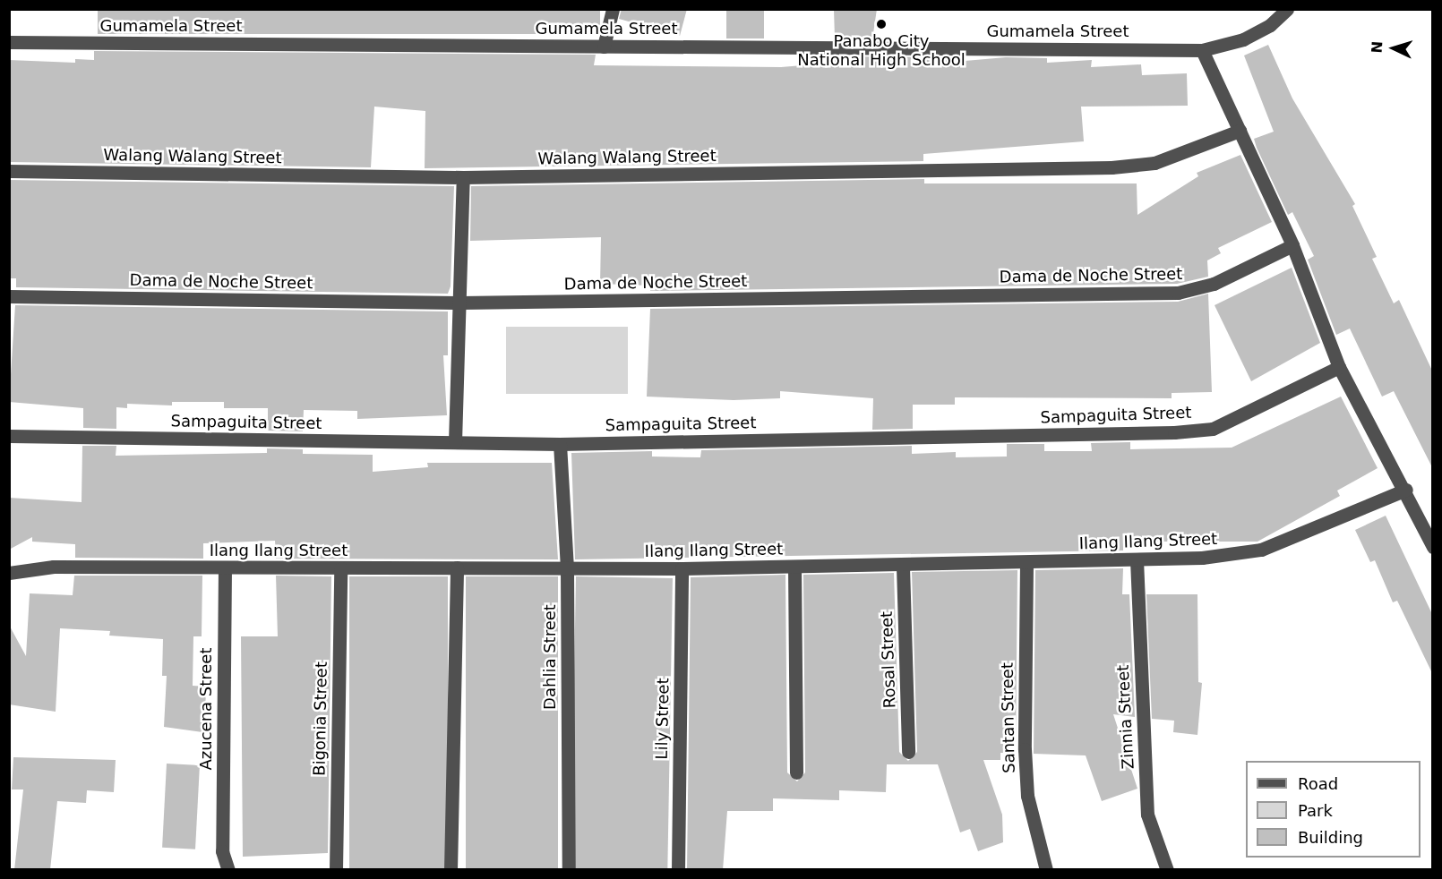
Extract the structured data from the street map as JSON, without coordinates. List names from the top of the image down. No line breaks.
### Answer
{"streets":{"street":["Gumamela Street","Walang Walang Street","Dama de Noche Street","Sampaguita Street","Ilang Ilang Street","Dahlia Street","Rosal Street","Azucena Street","Zinnia Street","Santan Street","Bigonia Street","Lily Street"]},"crossings":[["Sampaguita Street","Dahlia Street"],["Ilang Ilang Street","Dahlia Street"],["Ilang Ilang Street","Rosal Street"],["Ilang Ilang Street","Azucena Street"],["Ilang Ilang Street","Zinnia Street"],["Ilang Ilang Street","Santan Street"],["Ilang Ilang Street","Bigonia Street"],["Ilang Ilang Street","Lily Street"]],"places":["Panabo City National High School"],"legend":["Road","Park","Building"],"north":"left"}
